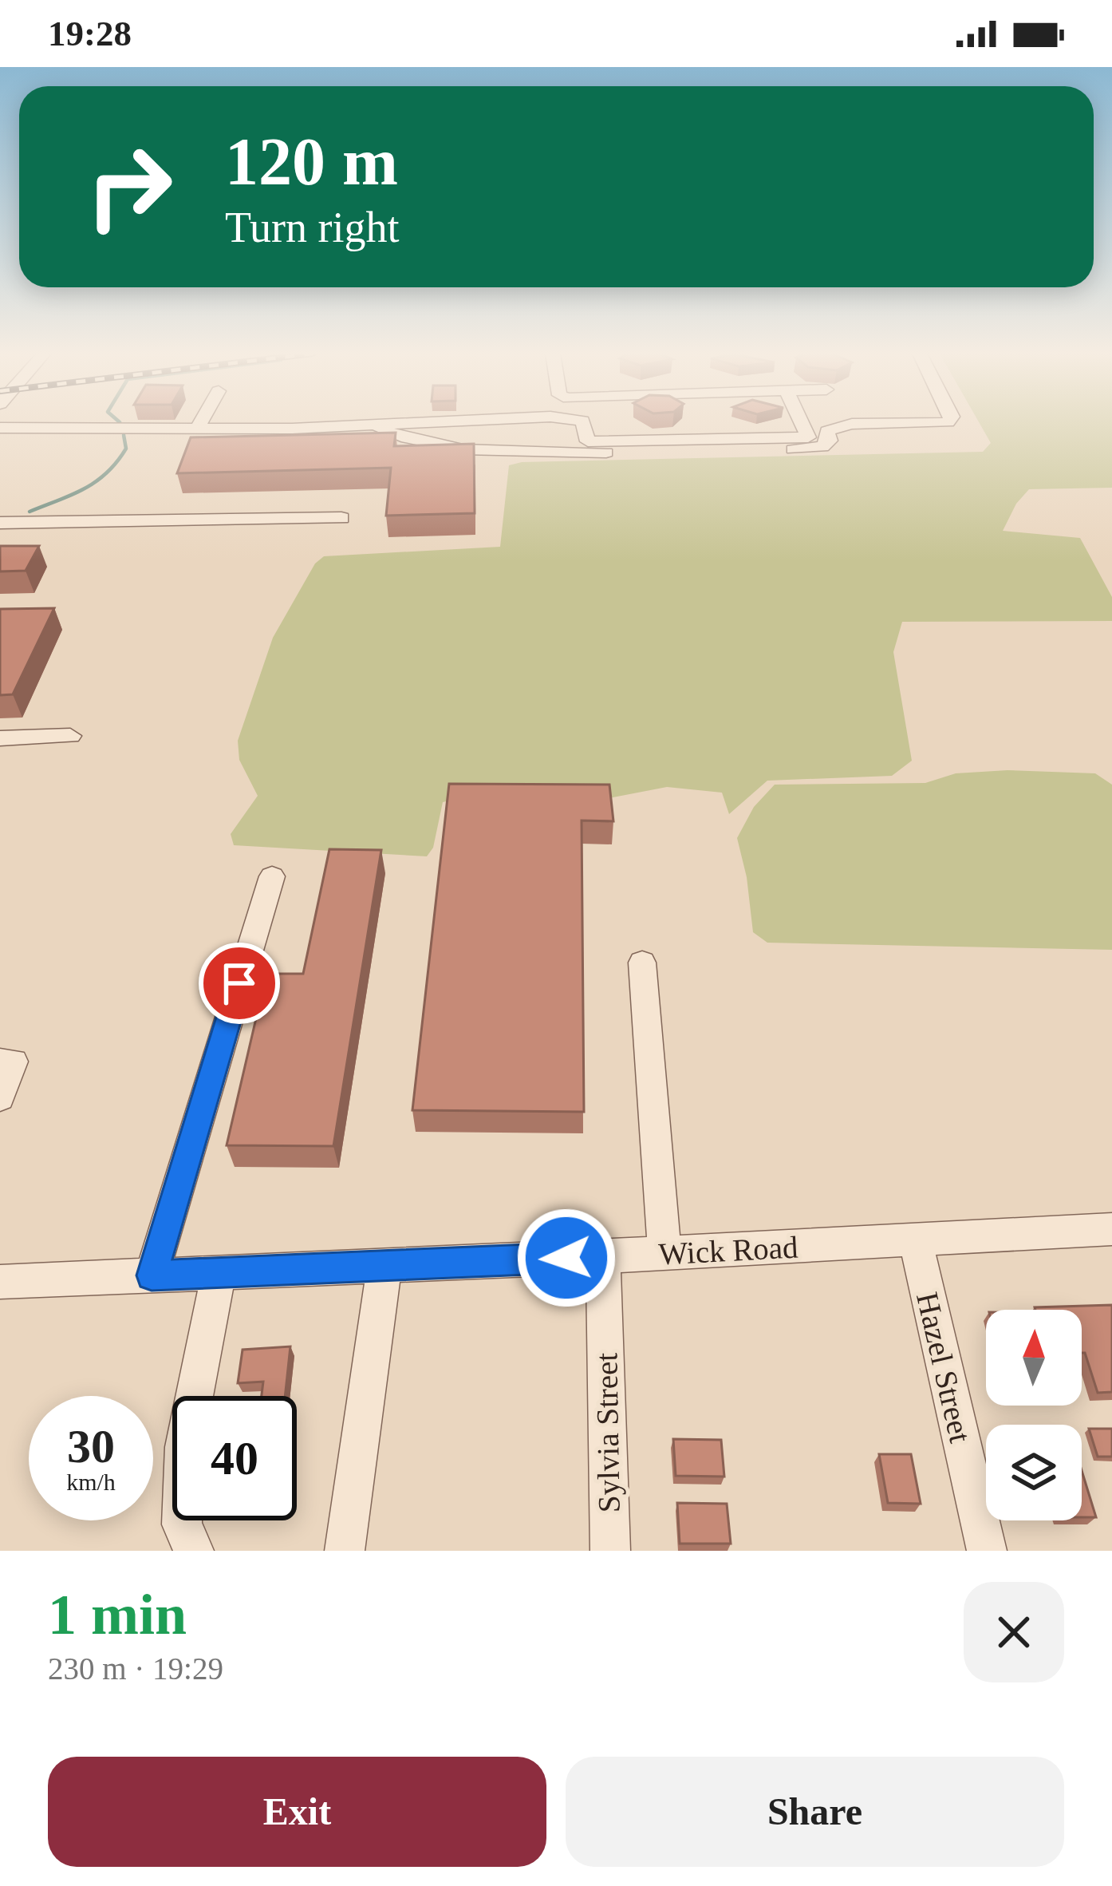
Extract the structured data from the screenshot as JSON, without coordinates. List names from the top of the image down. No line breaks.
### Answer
{"streets":{"street":["Wick Road","Hazel Street","Sylvia Street"]},"crossings":[["Wick Road","Hazel Street"],["Wick Road","Sylvia Street"]],"north":"top","page":{"status":"19:28","turn":["120 m","Turn right"],"speed":"30 km/h","limit":"40","heading":["1 min","230 m · 19:29"],"buttons":["Exit","Share"]}}
